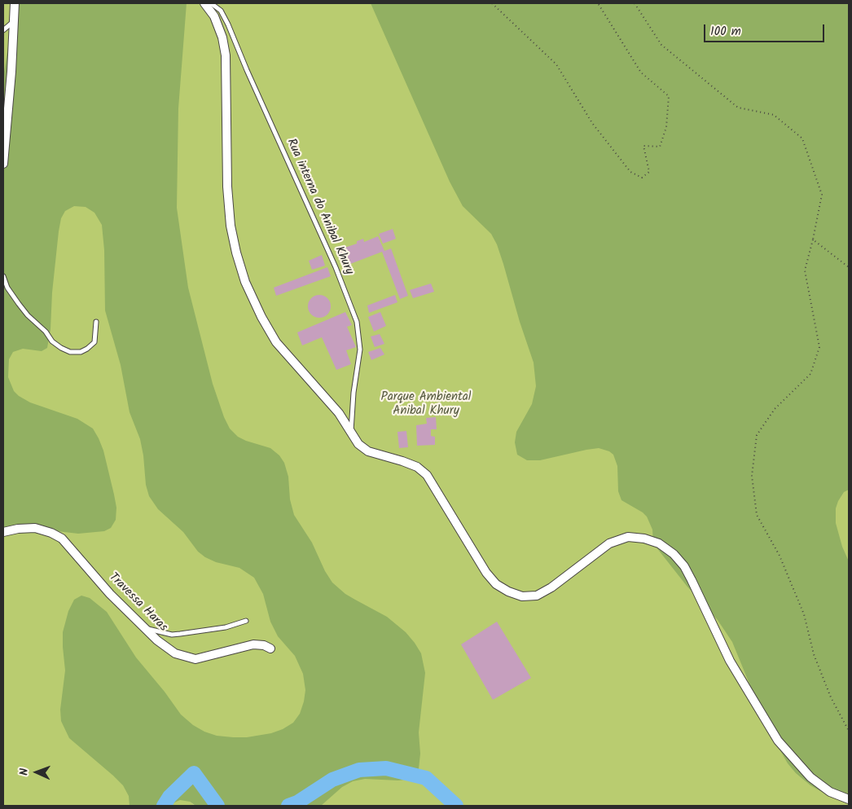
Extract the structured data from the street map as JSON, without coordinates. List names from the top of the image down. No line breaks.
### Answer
{"streets":{"street":["Travessa Haras"],"lane":["Rua interna do Anibal Khury"]},"parks":["Parque Ambiental Anibal Khury"],"scale_bar":"100 m","north":"left"}
